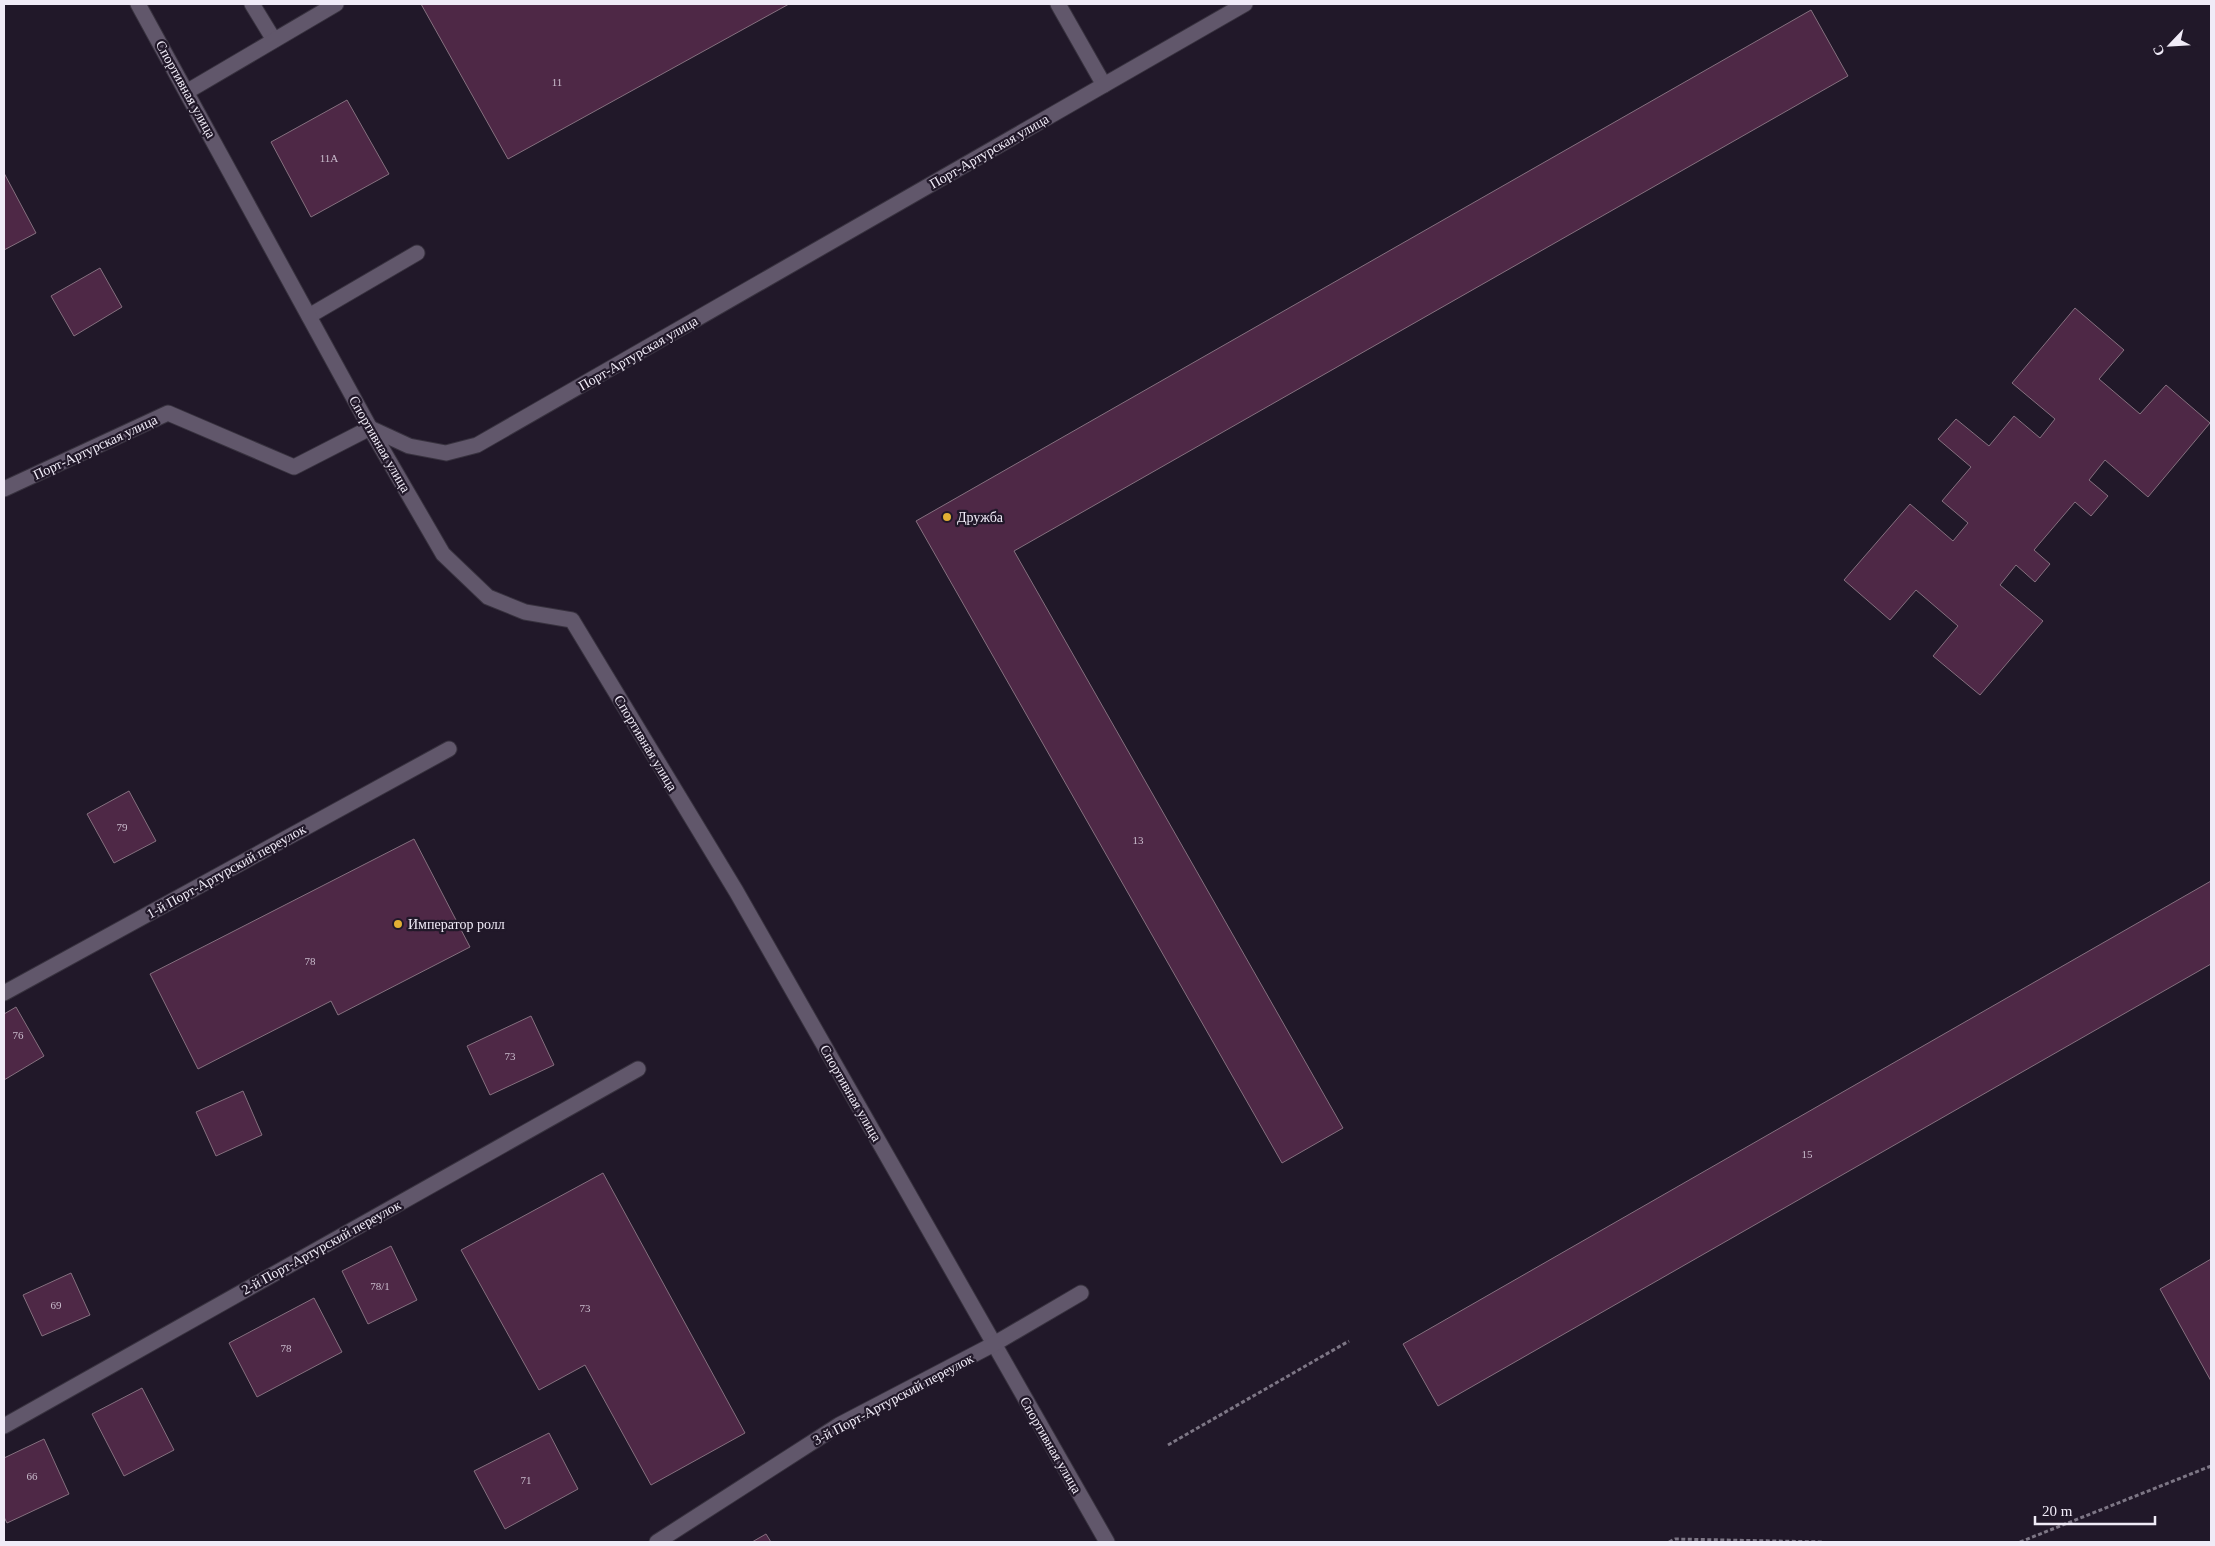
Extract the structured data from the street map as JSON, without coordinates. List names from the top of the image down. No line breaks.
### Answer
{"streets":{"street":["Спортивная улица","Порт-Артурская улица","1-й Порт-Артурский переулок","2-й Порт-Артурский переулок","3-й Порт-Артурский переулок"]},"crossings":[["Спортивная улица","Порт-Артурская улица"],["Спортивная улица","3-й Порт-Артурский переулок"]],"places":["Дружба","Император ролл"],"house_numbers":["11","11А","79","13","78","76","73","15","78/1","69","73","78","66","71"],"scale_bar":"20 m","north":"bottom left"}
